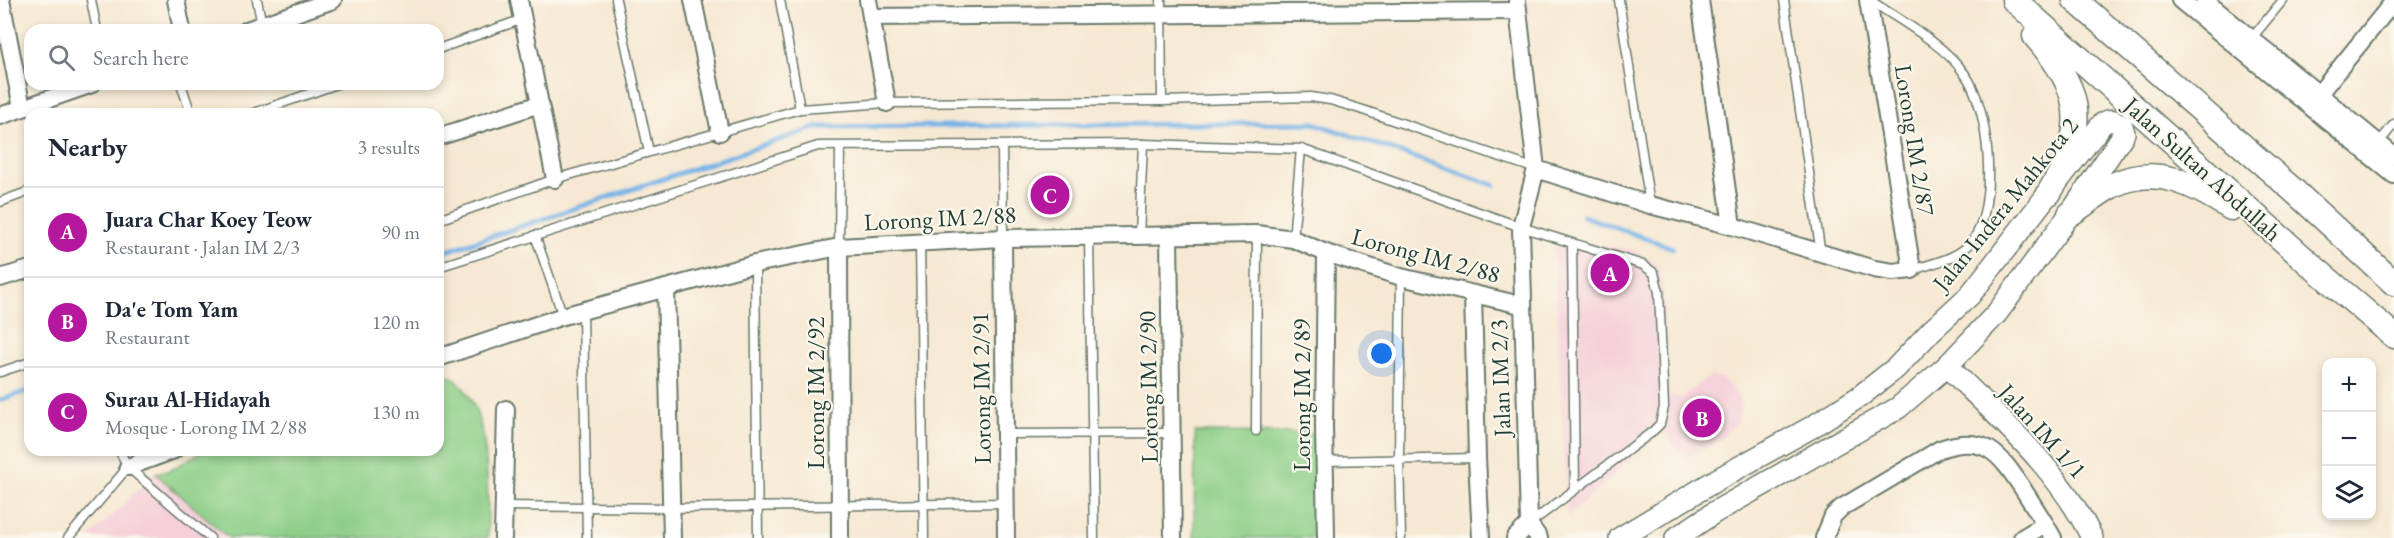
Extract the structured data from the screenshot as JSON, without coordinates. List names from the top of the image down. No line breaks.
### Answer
{"streets":{"main road":["Jalan Sultan Abdullah"],"street":["Lorong IM 2/87","Jalan Indera Mahkota 2","Lorong IM 2/88","Jalan IM 2/3","Lorong IM 2/90","Lorong IM 2/91","Lorong IM 2/92","Lorong IM 2/89","Jalan IM 1/1"]},"crossings":[["Jalan Indera Mahkota 2","Jalan IM 1/1"],["Lorong IM 2/88","Jalan IM 2/3"],["Lorong IM 2/88","Lorong IM 2/90"],["Lorong IM 2/88","Lorong IM 2/91"],["Lorong IM 2/88","Lorong IM 2/92"],["Lorong IM 2/88","Lorong IM 2/89"]],"page":{"search":"Search here","heading":["Nearby","3 results"],"pins":["C","A","B"],"list":[{"mark":"A","name":"Juara Char Koey Teow","note":"Restaurant · Jalan IM 2/3","value":"90 m"},{"mark":"B","name":"Da'e Tom Yam","note":"Restaurant","value":"120 m"},{"mark":"C","name":"Surau Al-Hidayah","note":"Mosque · Lorong IM 2/88","value":"130 m"}],"map_buttons":["+","−"]}}
